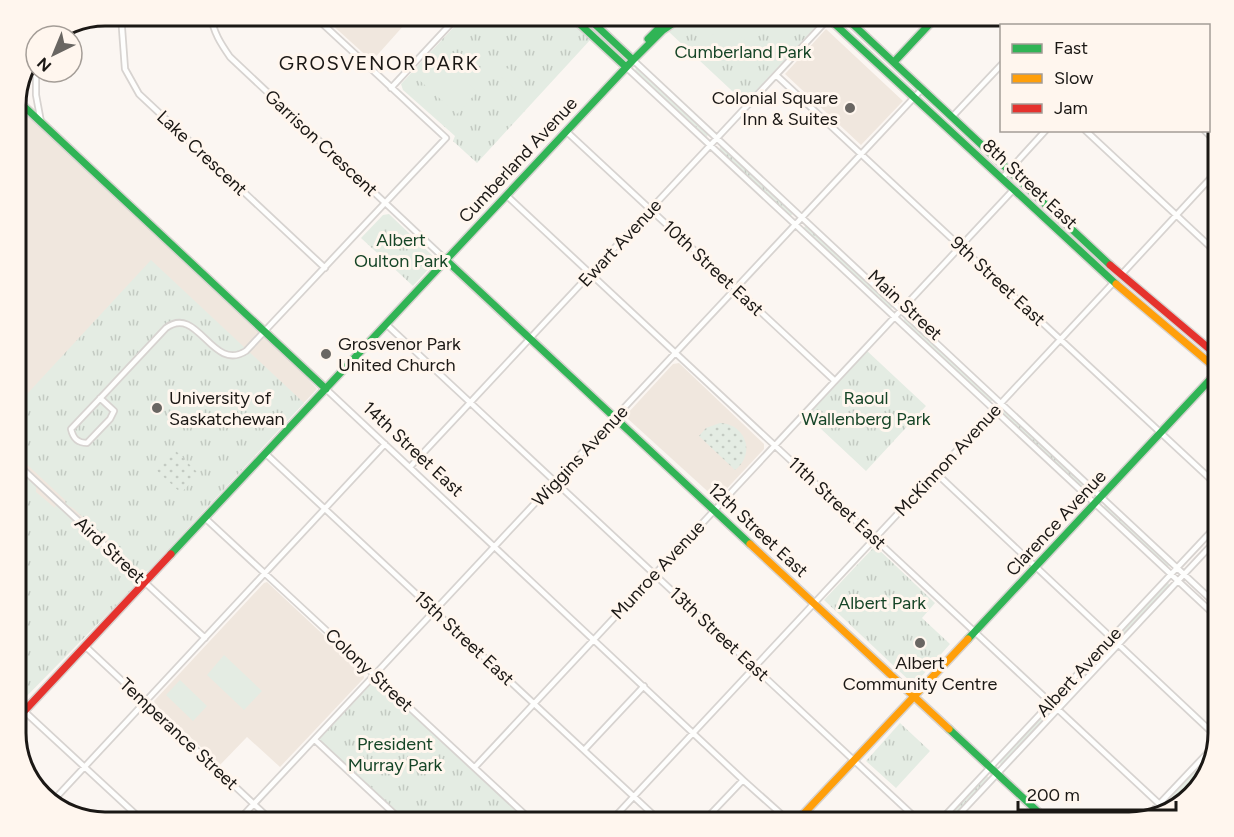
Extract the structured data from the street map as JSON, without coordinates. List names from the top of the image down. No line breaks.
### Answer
{"streets":{"main road":["Cumberland Avenue","8th Street East","Main Street","14th Street East","Clarence Avenue","12th Street East"],"street":["Garrison Crescent","Lake Crescent","Ewart Avenue","10th Street East","9th Street East","Wiggins Avenue","McKinnon Avenue","11th Street East","Aird Street","Munroe Avenue","13th Street East","15th Street East","Colony Street","Albert Avenue","Temperance Street"]},"crossings":[["Garrison Crescent","Cumberland Avenue"],["Garrison Crescent","12th Street East"],["Cumberland Avenue","10th Street East"],["Cumberland Avenue","Main Street"],["Cumberland Avenue","14th Street East"],["Cumberland Avenue","11th Street East"],["Cumberland Avenue","12th Street East"],["Cumberland Avenue","Aird Street"],["Cumberland Avenue","13th Street East"],["Cumberland Avenue","15th Street East"],["Cumberland Avenue","Colony Street"],["Cumberland Avenue","Temperance Street"],["8th Street East","Wiggins Avenue"],["8th Street East","McKinnon Avenue"],["8th Street East","Munroe Avenue"],["Ewart Avenue","10th Street East"],["Ewart Avenue","9th Street East"],["Ewart Avenue","Main Street"],["Ewart Avenue","14th Street East"],["Ewart Avenue","11th Street East"],["Ewart Avenue","12th Street East"],["Ewart Avenue","13th Street East"],["10th Street East","Wiggins Avenue"],["10th Street East","Munroe Avenue"],["9th Street East","Wiggins Avenue"],["9th Street East","McKinnon Avenue"],["9th Street East","Clarence Avenue"],["9th Street East","Munroe Avenue"],["Main Street","Wiggins Avenue"],["Main Street","McKinnon Avenue"],["Main Street","Clarence Avenue"],["Main Street","Munroe Avenue"],["Main Street","Albert Avenue"],["14th Street East","Wiggins Avenue"],["14th Street East","McKinnon Avenue"],["14th Street East","Munroe Avenue"],["Wiggins Avenue","11th Street East"],["Wiggins Avenue","12th Street East"],["Wiggins Avenue","13th Street East"],["Wiggins Avenue","15th Street East"],["Wiggins Avenue","Colony Street"],["Wiggins Avenue","Temperance Street"],["McKinnon Avenue","11th Street East"],["McKinnon Avenue","12th Street East"],["McKinnon Avenue","13th Street East"],["McKinnon Avenue","15th Street East"],["11th Street East","Clarence Avenue"],["11th Street East","Munroe Avenue"],["11th Street East","Albert Avenue"],["Clarence Avenue","12th Street East"],["Clarence Avenue","13th Street East"],["12th Street East","Munroe Avenue"],["12th Street East","Albert Avenue"],["Munroe Avenue","13th Street East"],["Munroe Avenue","15th Street East"],["Munroe Avenue","Colony Street"]],"districts":["GROSVENOR PARK"],"parks":["Cumberland Park","Albert Oulton Park","Raoul Wallenberg Park","Albert Park","President Murray Park"],"places":["Colonial Square Inn & Suites","Grosvenor Park United Church","University of Saskatchewan","Albert Community Centre"],"legend":["Fast","Slow","Jam"],"scale_bar":"200 m","north":"bottom left"}
